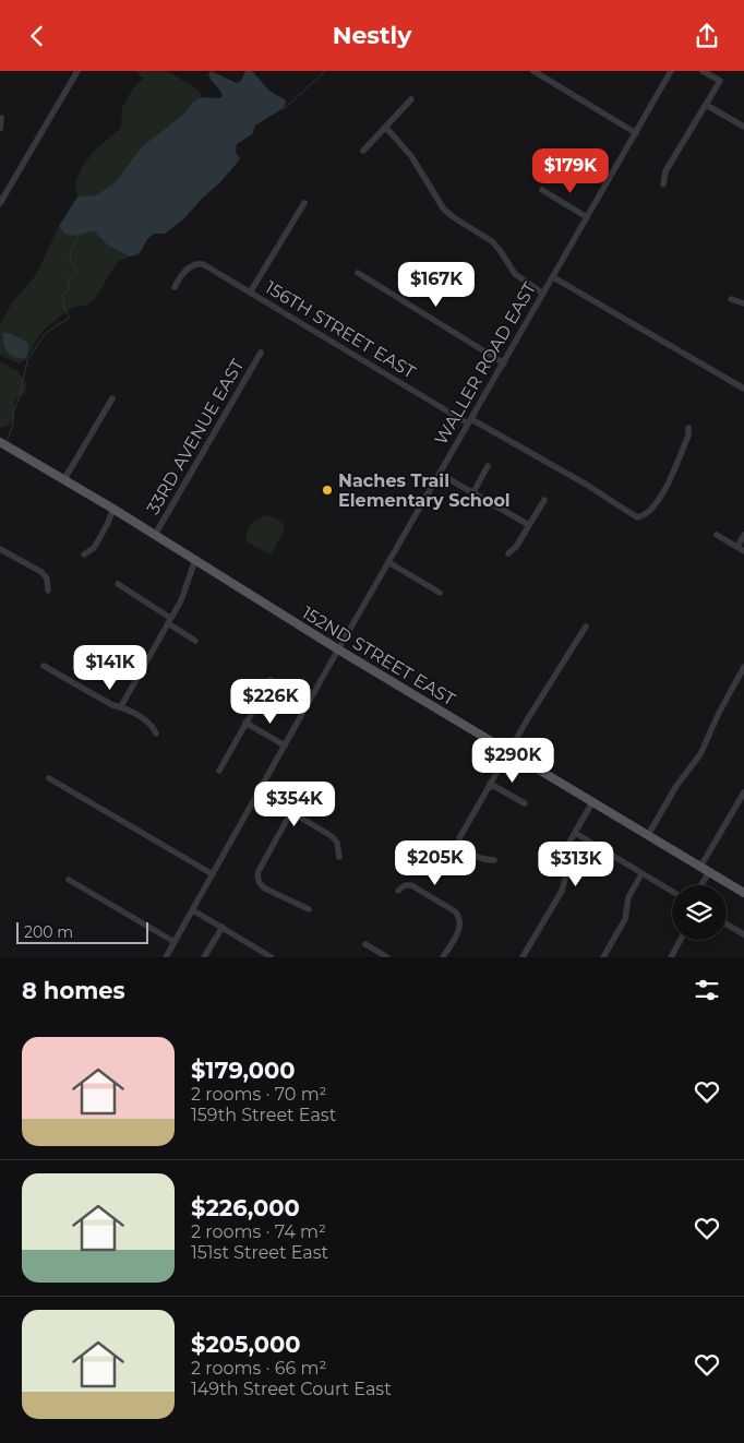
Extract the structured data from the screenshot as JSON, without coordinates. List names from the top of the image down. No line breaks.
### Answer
{"streets":{"main road":["152ND STREET EAST"],"street":["156TH STREET EAST","WALLER ROAD EAST","33RD AVENUE EAST"]},"crossings":[["156TH STREET EAST","WALLER ROAD EAST"],["WALLER ROAD EAST","152ND STREET EAST"],["33RD AVENUE EAST","152ND STREET EAST"]],"places":["Naches Trail Elementary School"],"scale_bar":"200 m","page":{"header":"Nestly","price":["$179K","$167K","$141K","$226K","$290K","$354K","$205K","$313K"],"scale":"200 m","heading":"8 homes","list":[{"name":"$179,000","note":"2 rooms · 70 m² · 159th Street East"},{"name":"$226,000","note":"2 rooms · 74 m² · 151st Street East"},{"name":"$205,000","note":"2 rooms · 66 m² · 149th Street Court East"}]}}
